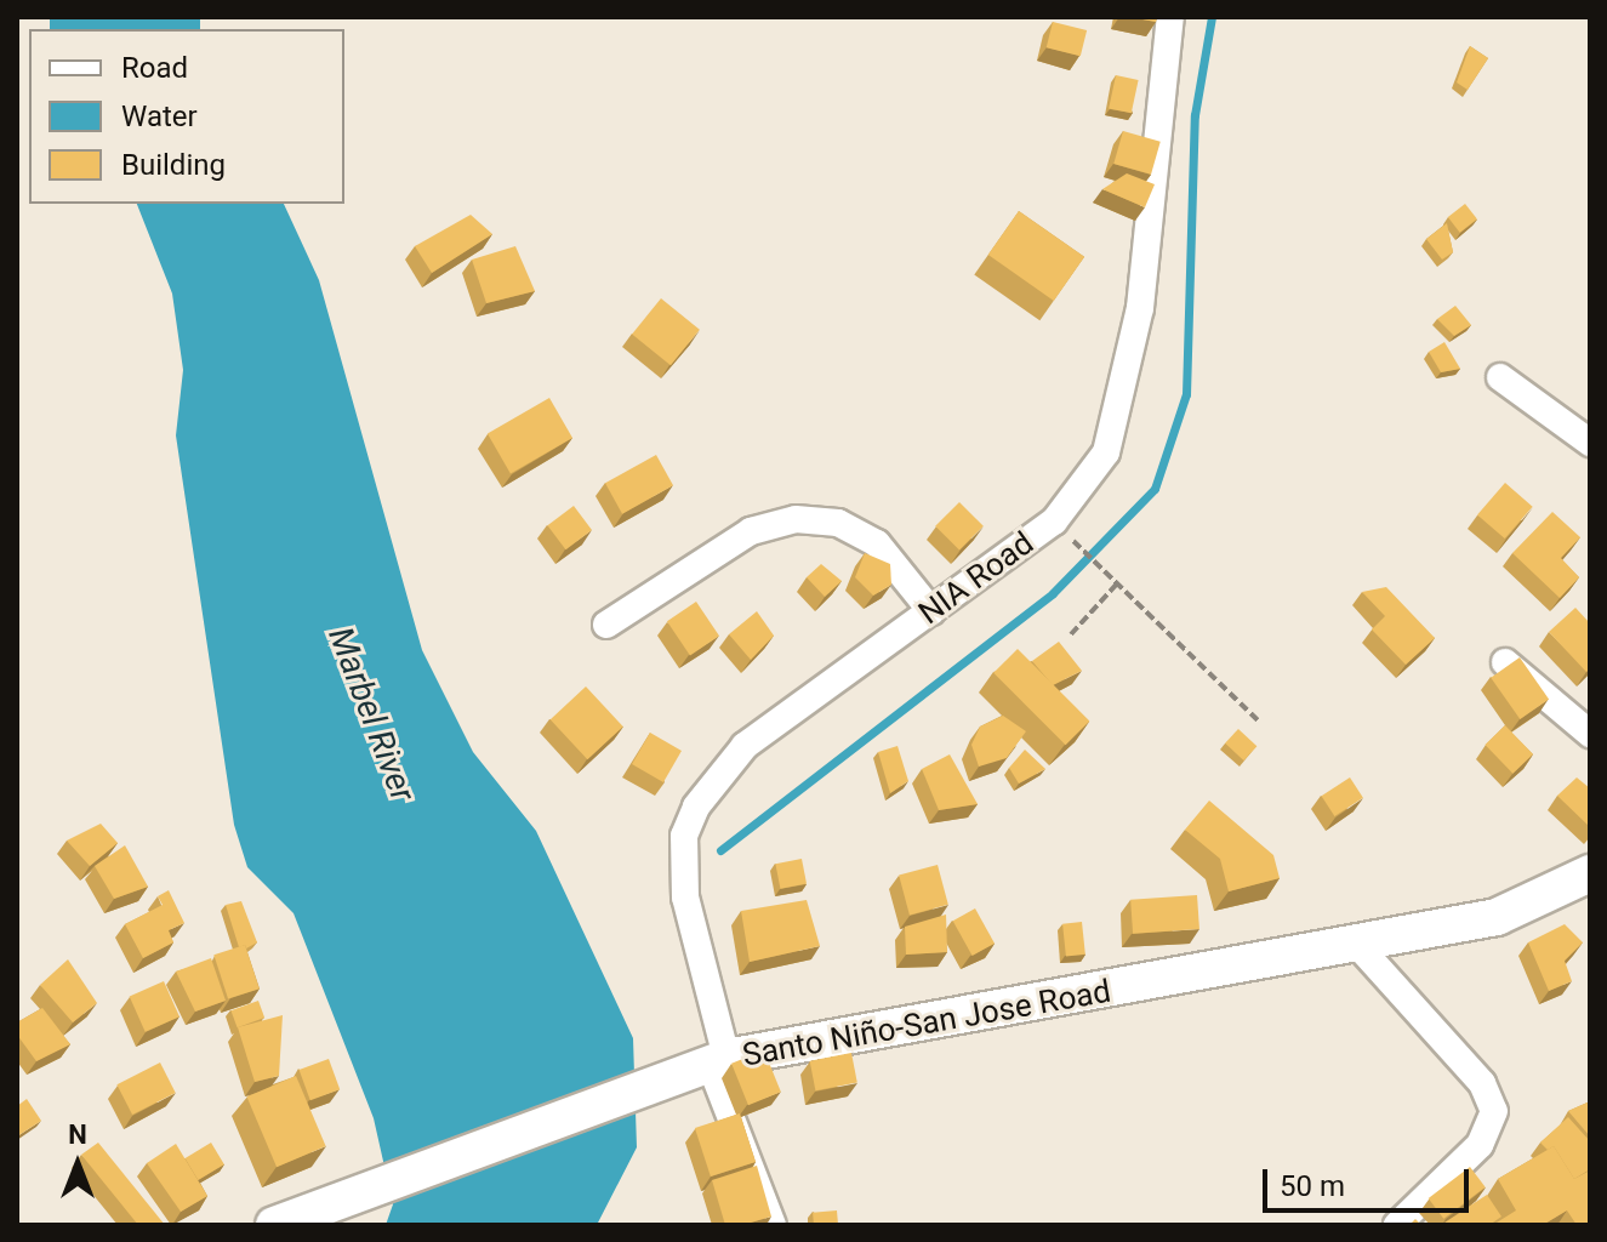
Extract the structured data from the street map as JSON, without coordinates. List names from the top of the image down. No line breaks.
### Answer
{"streets":{"main road":["Santo Niño-San Jose Road"],"street":["NIA Road"]},"crossings":[["NIA Road","Santo Niño-San Jose Road"]],"water":["Marbel River"],"legend":["Road","Water","Building"],"scale_bar":"50 m","north":"top"}
